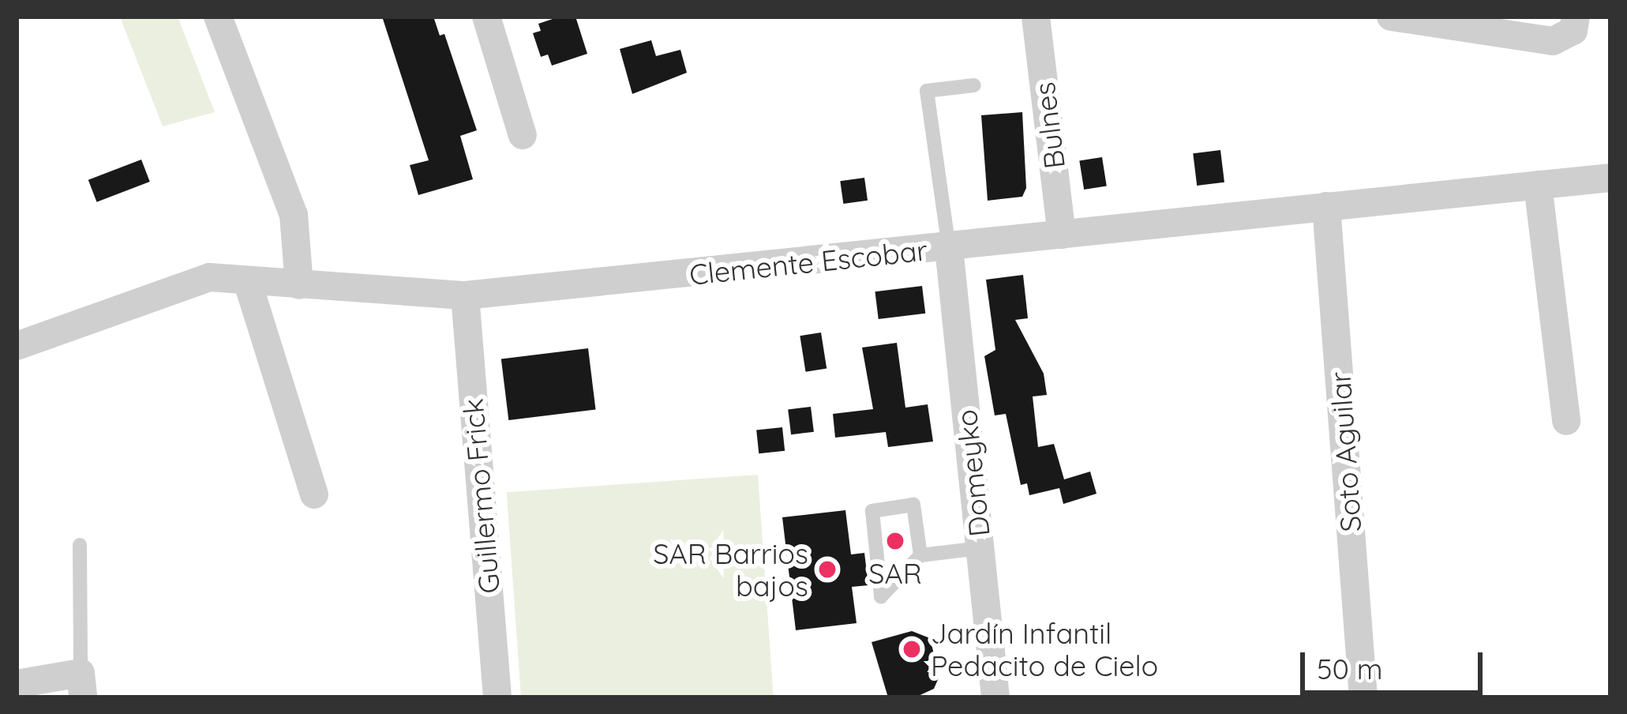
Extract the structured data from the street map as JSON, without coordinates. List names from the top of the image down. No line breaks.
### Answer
{"streets":{"street":["Bulnes","Clemente Escobar","Soto Aguilar","Domeyko","Guillermo Frick"]},"crossings":[["Bulnes","Clemente Escobar"],["Clemente Escobar","Soto Aguilar"],["Clemente Escobar","Domeyko"],["Clemente Escobar","Guillermo Frick"]],"places":["SAR","SAR Barrios bajos","Jardín Infantil Pedacito de Cielo"],"scale_bar":"50 m"}
